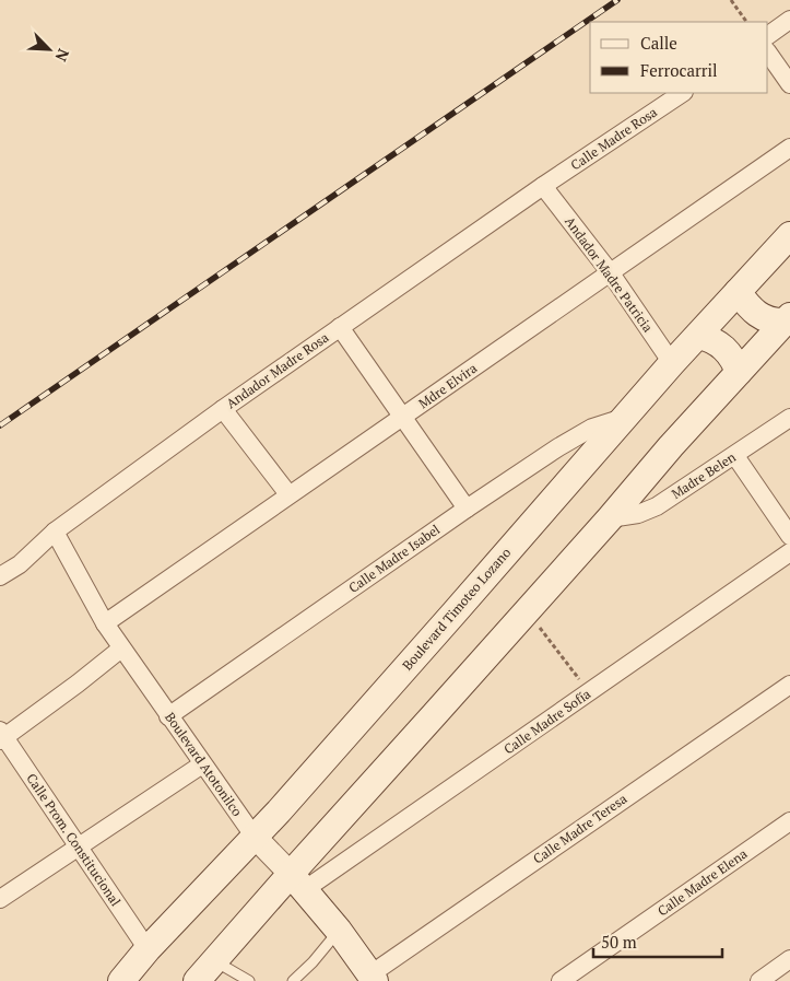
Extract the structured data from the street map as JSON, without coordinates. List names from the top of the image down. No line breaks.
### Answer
{"streets":{"main road":["Boulevard Timoteo Lozano","Boulevard Atotonilco"],"street":["Calle Madre Rosa","Andador Madre Patricia","Andador Madre Rosa","Mdre Elvira","Madre Belen","Calle Madre Isabel","Calle Madre Sofía","Calle Madre Teresa","Calle Prom. Constitucional","Calle Madre Elena"]},"crossings":[["Calle Madre Rosa","Andador Madre Patricia"],["Calle Madre Rosa","Andador Madre Rosa"],["Andador Madre Patricia","Andador Madre Rosa"],["Andador Madre Patricia","Mdre Elvira"],["Andador Madre Patricia","Boulevard Timoteo Lozano"],["Andador Madre Rosa","Boulevard Atotonilco"],["Mdre Elvira","Boulevard Atotonilco"],["Calle Madre Isabel","Boulevard Timoteo Lozano"],["Calle Madre Isabel","Boulevard Atotonilco"],["Boulevard Timoteo Lozano","Boulevard Atotonilco"],["Boulevard Timoteo Lozano","Calle Prom. Constitucional"],["Calle Madre Sofía","Boulevard Atotonilco"],["Boulevard Atotonilco","Calle Madre Teresa"]],"legend":["Calle","Ferrocarril"],"scale_bar":"50 m","north":"bottom right"}
